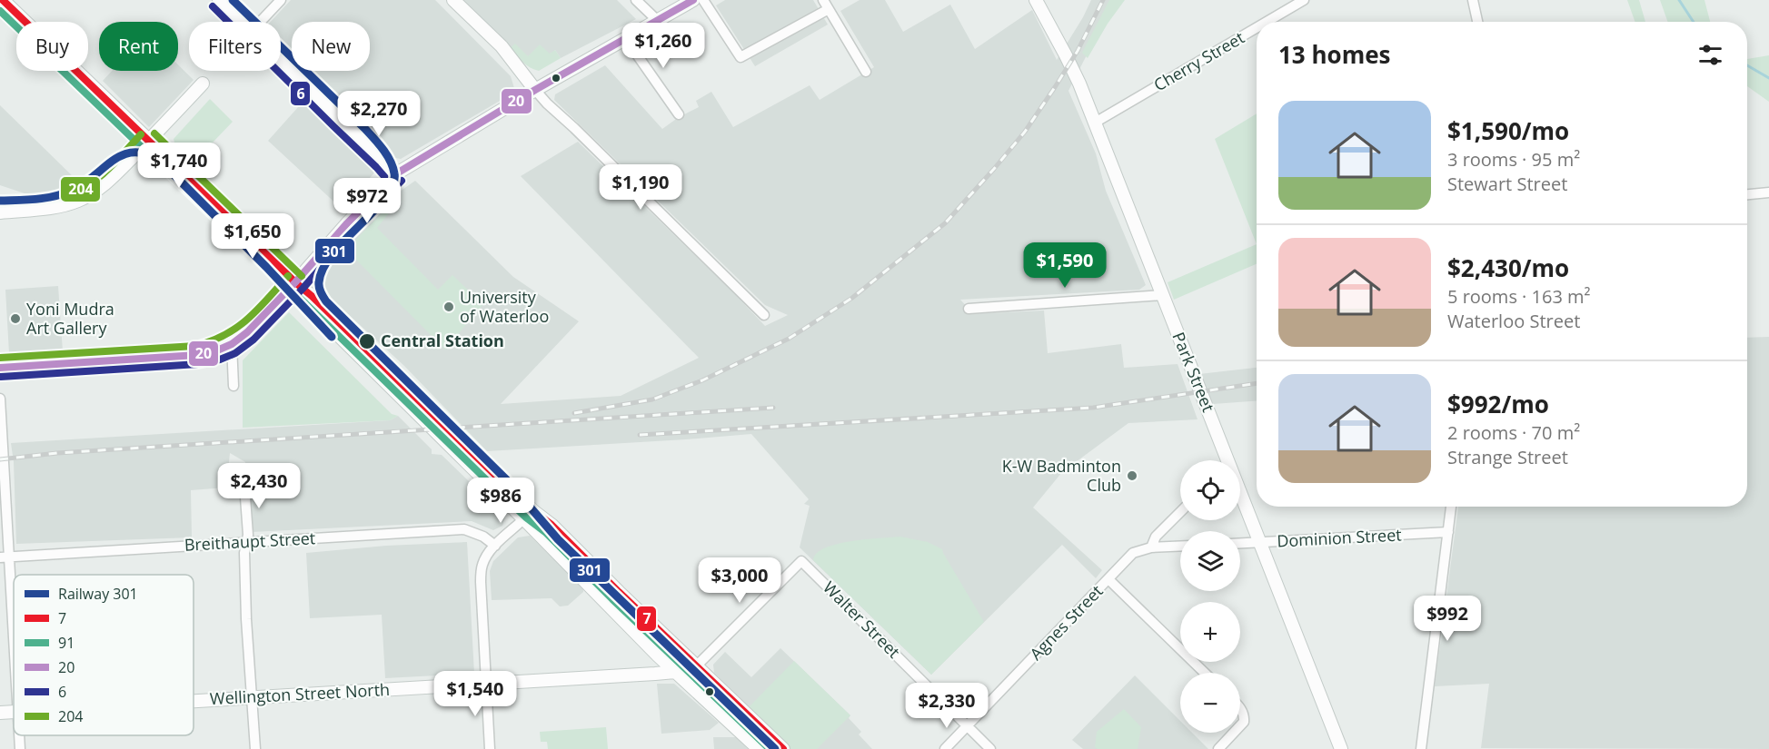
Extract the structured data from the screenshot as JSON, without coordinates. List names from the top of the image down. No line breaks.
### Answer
{"streets":{"main road":["Park Street","Wellington Street North"],"street":["Cherry Street","Dominion Street","Breithaupt Street","Walter Street","Agnes Street"]},"crossings":[["Cherry Street","Park Street"],["Park Street","Dominion Street"],["Walter Street","Agnes Street"],["Walter Street","Wellington Street North"]],"places":["University of Waterloo","Yoni Mudra Art Gallery","Central Station","K-W Badminton Club"],"lines":["rail line 301","transit line 7","transit line 20","transit line 6","transit line 91","transit line 204"],"legend":["Railway 301","7","91","20","6","204"],"page":{"chip":["Buy","Rent","Filters","New"],"heading":"13 homes","price":["$1,260","$2,270","$1,740","$1,190","$972","$1,650","$1,590","$2,430","$986","$3,000","$992","$1,540","$2,330"],"list":[{"name":"$1,590/mo","note":"3 rooms · 95 m² · Stewart Street"},{"name":"$2,430/mo","note":"5 rooms · 163 m² · Waterloo Street"},{"name":"$992/mo","note":"2 rooms · 70 m² · Strange Street"}],"map_buttons":["+","−"]}}
